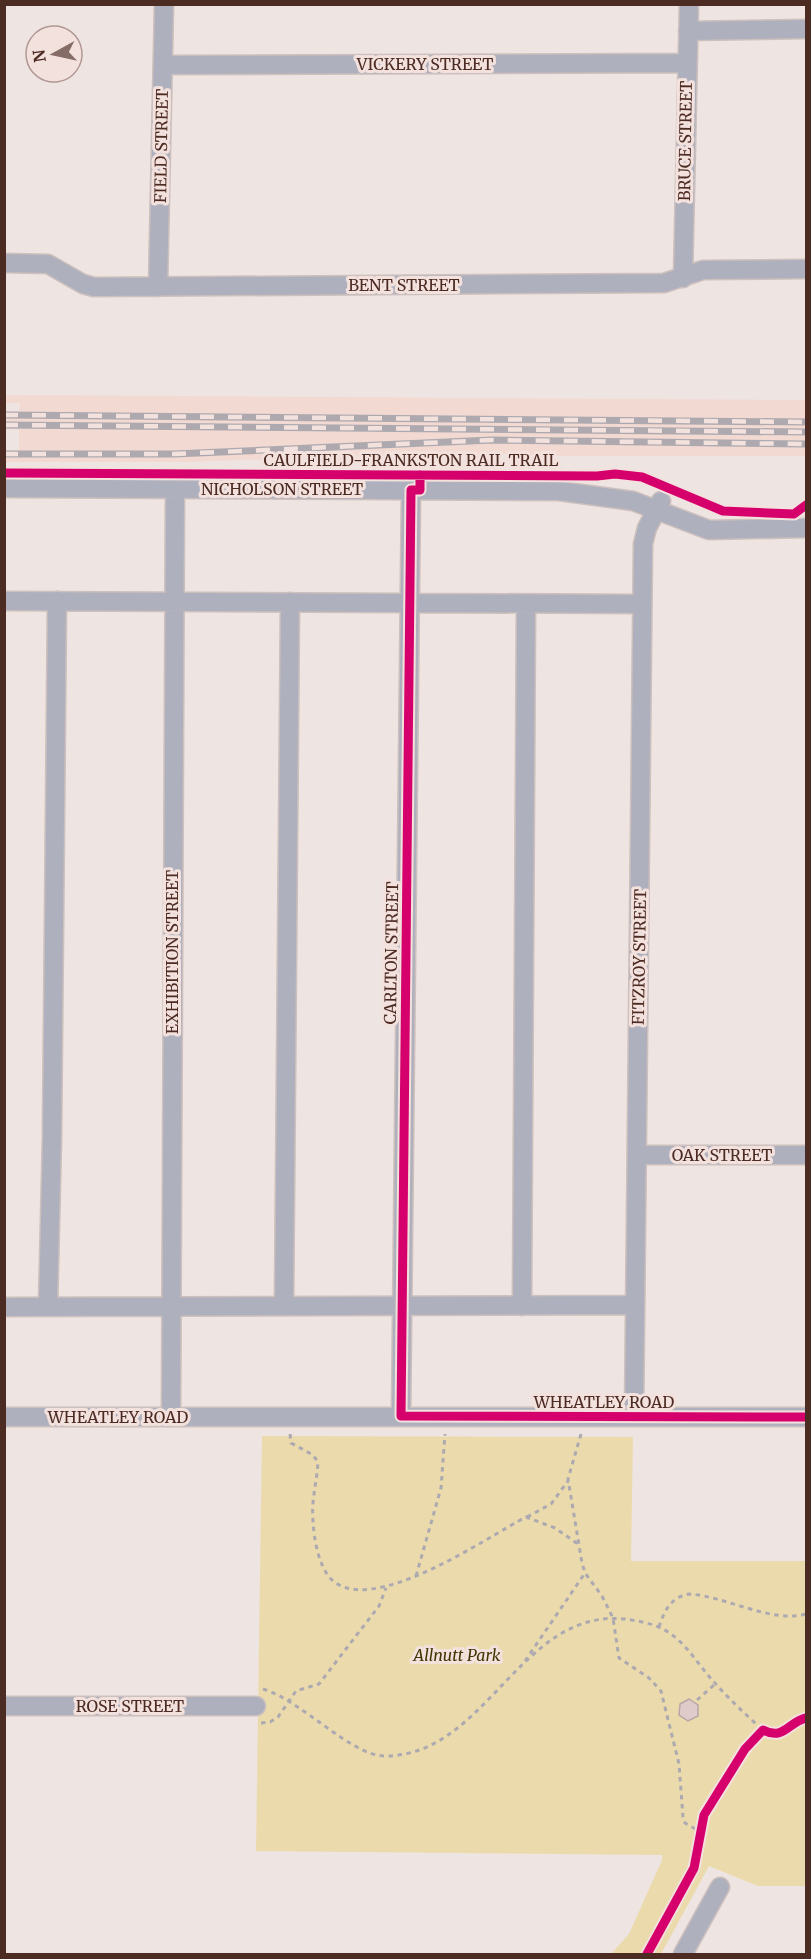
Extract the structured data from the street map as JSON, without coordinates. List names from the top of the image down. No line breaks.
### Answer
{"streets":{"street":["VICKERY STREET","BRUCE STREET","FIELD STREET","BENT STREET","NICHOLSON STREET","EXHIBITION STREET","CARLTON STREET","FITZROY STREET","OAK STREET","WHEATLEY ROAD","ROSE STREET"],"cycle path":["CAULFIELD-FRANKSTON RAIL TRAIL"]},"crossings":[["VICKERY STREET","BRUCE STREET"],["VICKERY STREET","FIELD STREET"],["BRUCE STREET","BENT STREET"],["FIELD STREET","BENT STREET"],["NICHOLSON STREET","EXHIBITION STREET"],["NICHOLSON STREET","CARLTON STREET"],["NICHOLSON STREET","FITZROY STREET"],["EXHIBITION STREET","WHEATLEY ROAD"],["CARLTON STREET","WHEATLEY ROAD"],["FITZROY STREET","OAK STREET"],["FITZROY STREET","WHEATLEY ROAD"]],"parks":["Allnutt Park"],"north":"left"}
